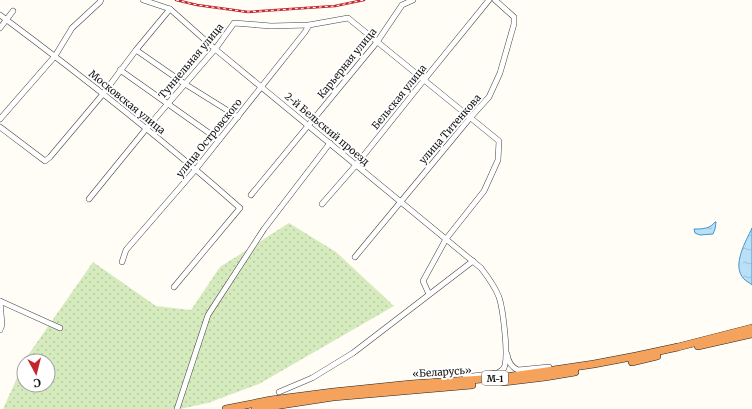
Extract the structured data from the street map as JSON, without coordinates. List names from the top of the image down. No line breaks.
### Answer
{"streets":{"highway":["«Беларусь»","М-1"],"street":["Туннельная улица","Карьерная улица","Бельская улица","Московская улица","2-й Бельский проезд","улица Титенкова","улица Островского"]},"crossings":[["Туннельная улица","Карьерная улица"],["Туннельная улица","Московская улица"],["Туннельная улица","2-й Бельский проезд"],["Туннельная улица","улица Островского"],["Карьерная улица","2-й Бельский проезд"],["Бельская улица","2-й Бельский проезд"],["Московская улица","улица Островского"],["2-й Бельский проезд","улица Титенкова"],["2-й Бельский проезд","улица Островского"]],"north":"bottom"}
